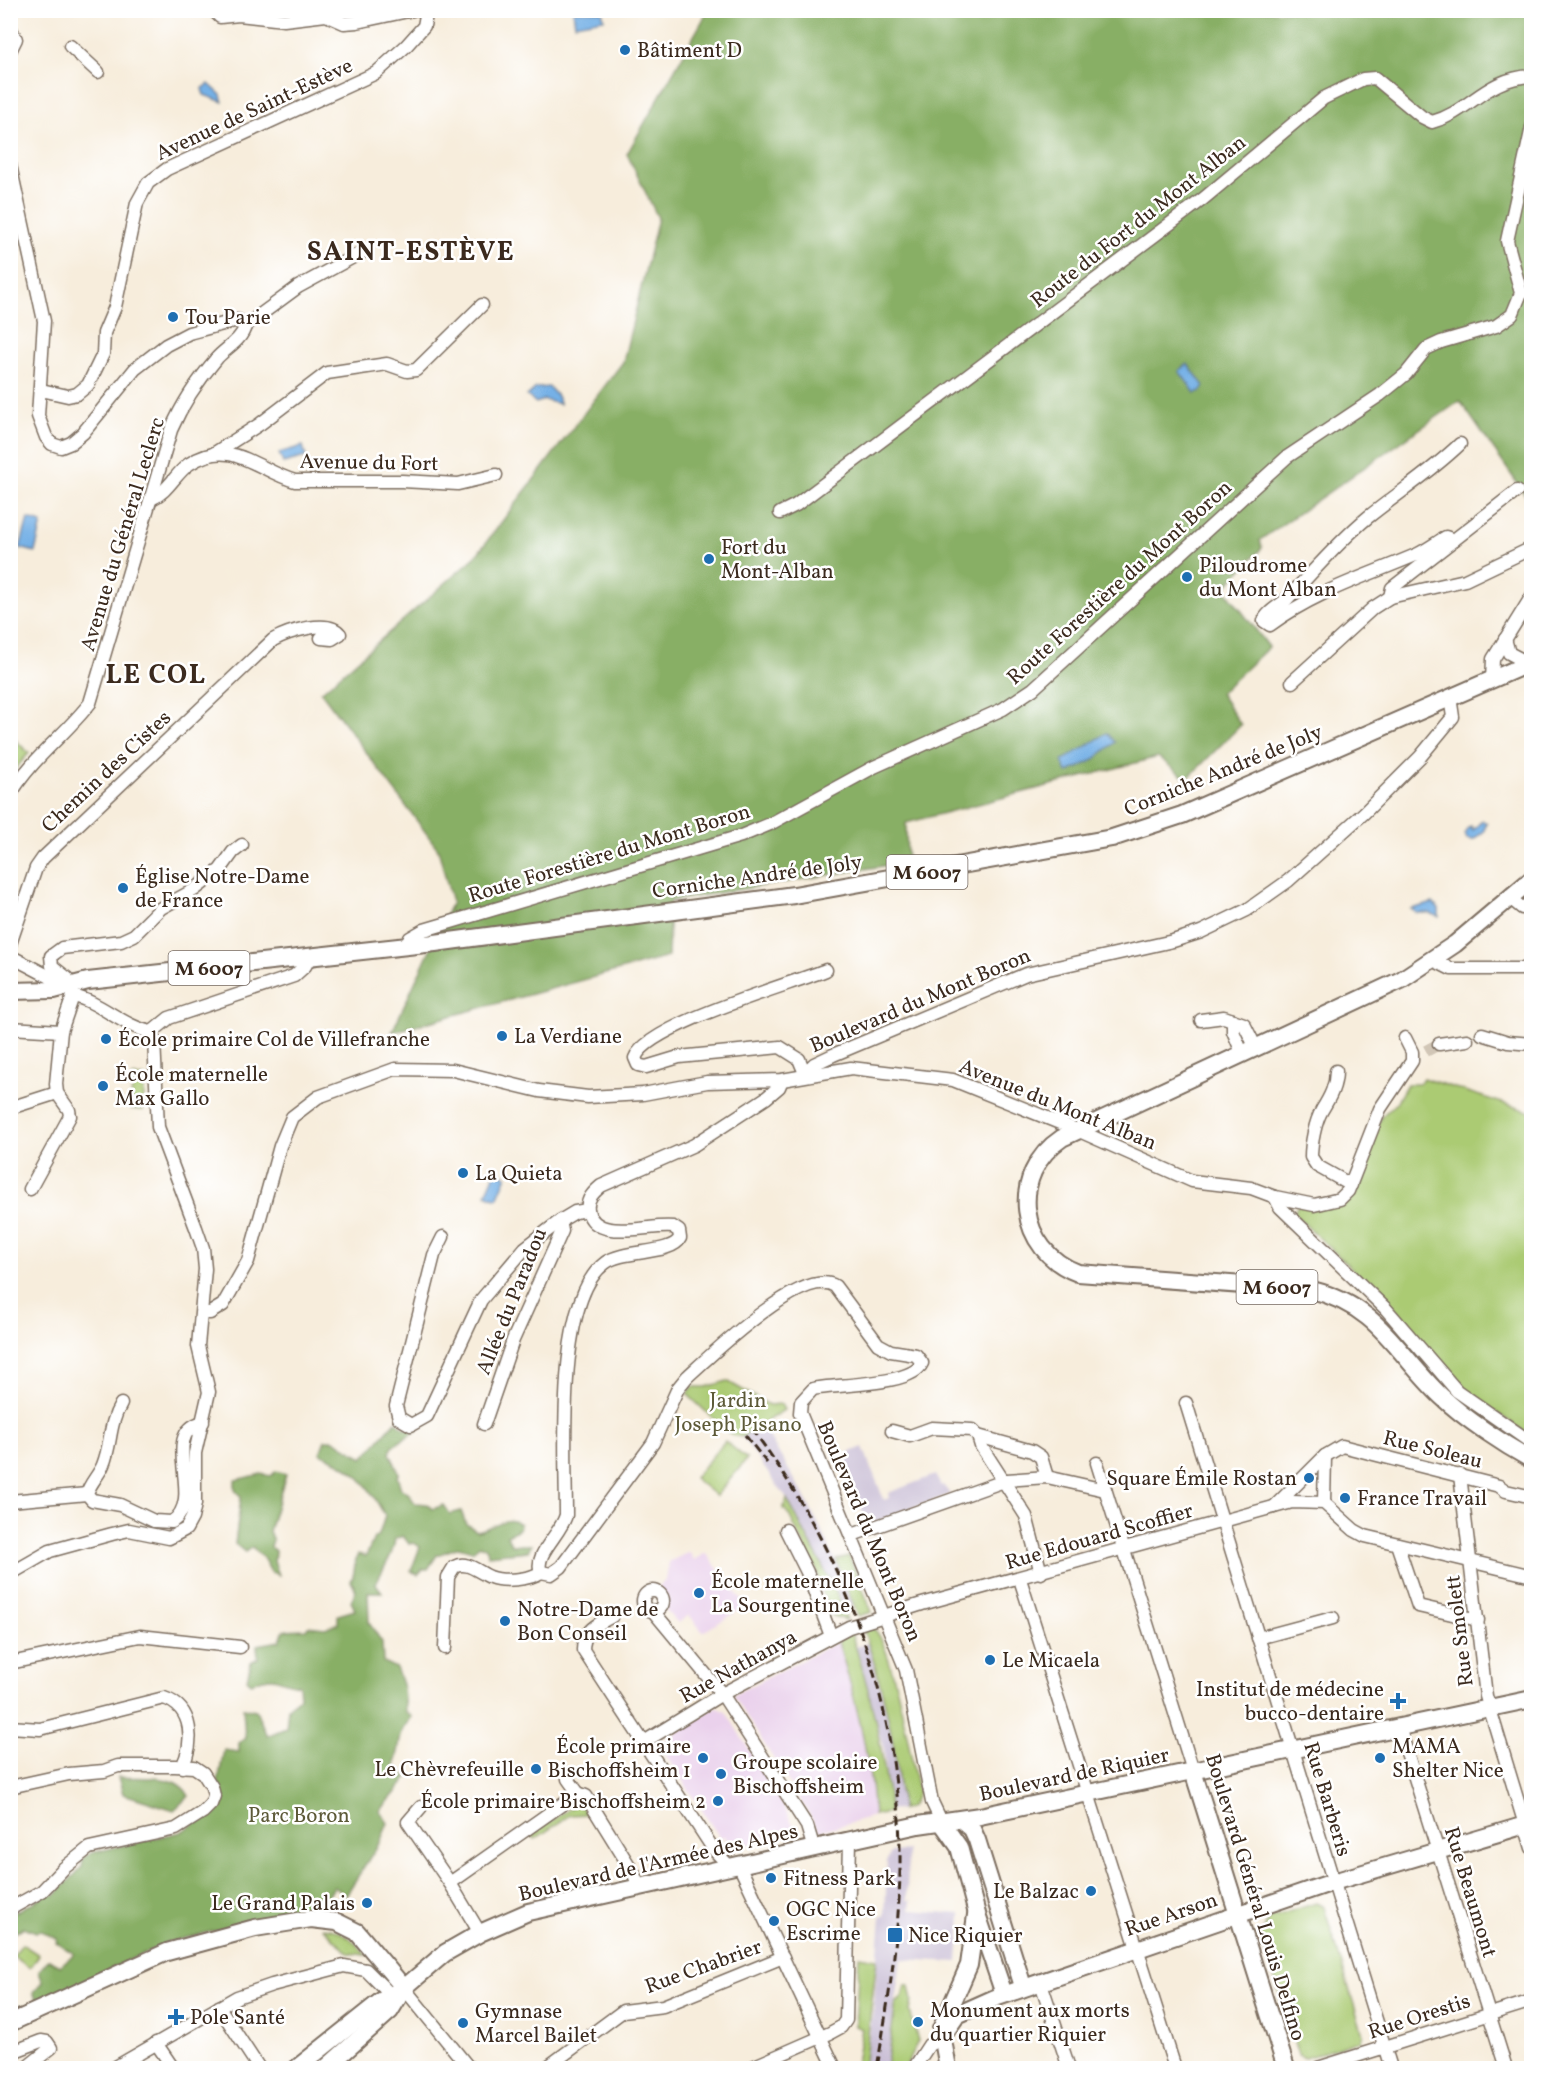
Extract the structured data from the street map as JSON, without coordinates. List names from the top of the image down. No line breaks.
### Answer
{"streets":{"main road":["Corniche André de Joly","M 6007","Boulevard de Riquier","Boulevard de l'Armée des Alpes","Boulevard Général Louis Delfino","Rue Arson"],"street":["Avenue de Saint-Estève","Route du Fort du Mont Alban","Avenue du Fort","Avenue du Général Leclerc","Route Forestière du Mont Boron","Chemin des Cistes","Boulevard du Mont Boron","Avenue du Mont Alban","Allée du Paradou","Rue Soleau","Rue Edouard Scoffier","Rue Smolett","Rue Nathanya","Rue Barberis","Rue Beaumont","Rue Chabrier","Rue Orestis"]},"crossings":[["Avenue du Fort","Avenue du Général Leclerc"],["Route Forestière du Mont Boron","Corniche André de Joly"],["Corniche André de Joly","M 6007"],["Corniche André de Joly","Boulevard du Mont Boron"],["M 6007","Avenue du Mont Alban"],["Boulevard du Mont Boron","Avenue du Mont Alban"],["Boulevard du Mont Boron","Rue Edouard Scoffier"],["Boulevard du Mont Boron","Rue Nathanya"],["Boulevard du Mont Boron","Boulevard de Riquier"],["Boulevard du Mont Boron","Boulevard de l'Armée des Alpes"],["Rue Soleau","Rue Smolett"],["Rue Edouard Scoffier","Rue Nathanya"],["Rue Edouard Scoffier","Rue Barberis"],["Rue Edouard Scoffier","Boulevard Général Louis Delfino"],["Rue Smolett","Boulevard de Riquier"],["Rue Smolett","Rue Arson"],["Boulevard de Riquier","Rue Barberis"],["Boulevard de Riquier","Boulevard de l'Armée des Alpes"],["Boulevard de Riquier","Rue Beaumont"],["Boulevard de Riquier","Boulevard Général Louis Delfino"],["Rue Barberis","Rue Arson"],["Rue Barberis","Rue Orestis"],["Rue Beaumont","Rue Arson"],["Rue Beaumont","Rue Orestis"],["Boulevard Général Louis Delfino","Rue Arson"]],"districts":["SAINT-ESTÈVE","LE COL"],"parks":["Jardin Joseph Pisano","Parc Boron"],"places":{"other":["Bâtiment D","Tou Parie","Fort du Mont-Alban","Piloudrome du Mont Alban","Église Notre-Dame de France","La Verdiane","École primaire Col de Villefranche","École maternelle Max Gallo","La Quieta","Square Émile Rostan","France Travail","École maternelle La Sourgentine","Notre-Dame de Bon Conseil","Le Micaela","École primaire Bischoffsheim 1","MAMA Shelter Nice","Le Chèvrefeuille","Groupe scolaire Bischoffsheim","École primaire Bischoffsheim 2","Fitness Park","Le Balzac","Le Grand Palais","OGC Nice Escrime","Monument aux morts du quartier Riquier","Gymnase Marcel Bailet"],"health":["Institut de médecine bucco-dentaire","Pole Santé"],"transit":["Nice Riquier"]}}
